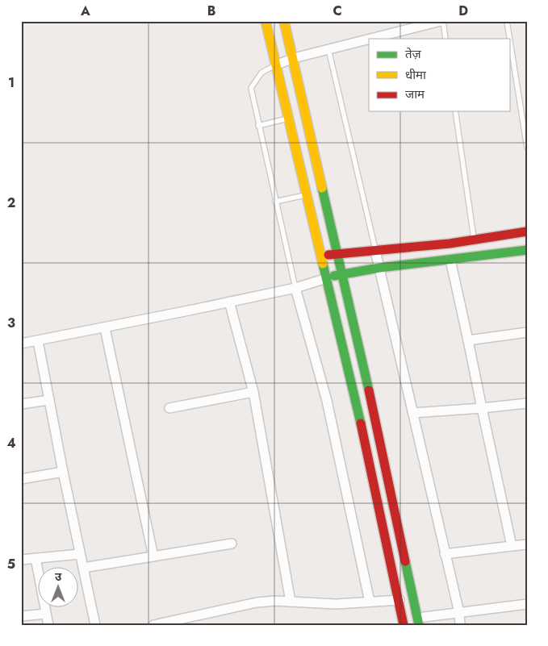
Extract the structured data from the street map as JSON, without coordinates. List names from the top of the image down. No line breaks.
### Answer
{"legend":["तेज़","धीमा","जाम"],"north":"top","grid":{"columns":["A","B","C","D"],"rows":["1","2","3","4","5"]}}
